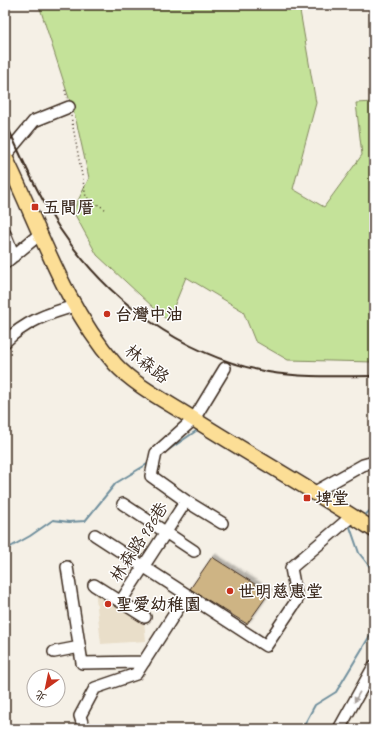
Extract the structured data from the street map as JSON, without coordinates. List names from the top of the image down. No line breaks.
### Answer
{"streets":{"main road":["林森路"],"street":["林森路986巷"]},"crossings":[["林森路","林森路986巷"]],"places":{"transit":["五間厝","埤堂"],"other":["台灣中油","世明慈惠堂","聖愛幼稚園"]},"north":"bottom left"}
